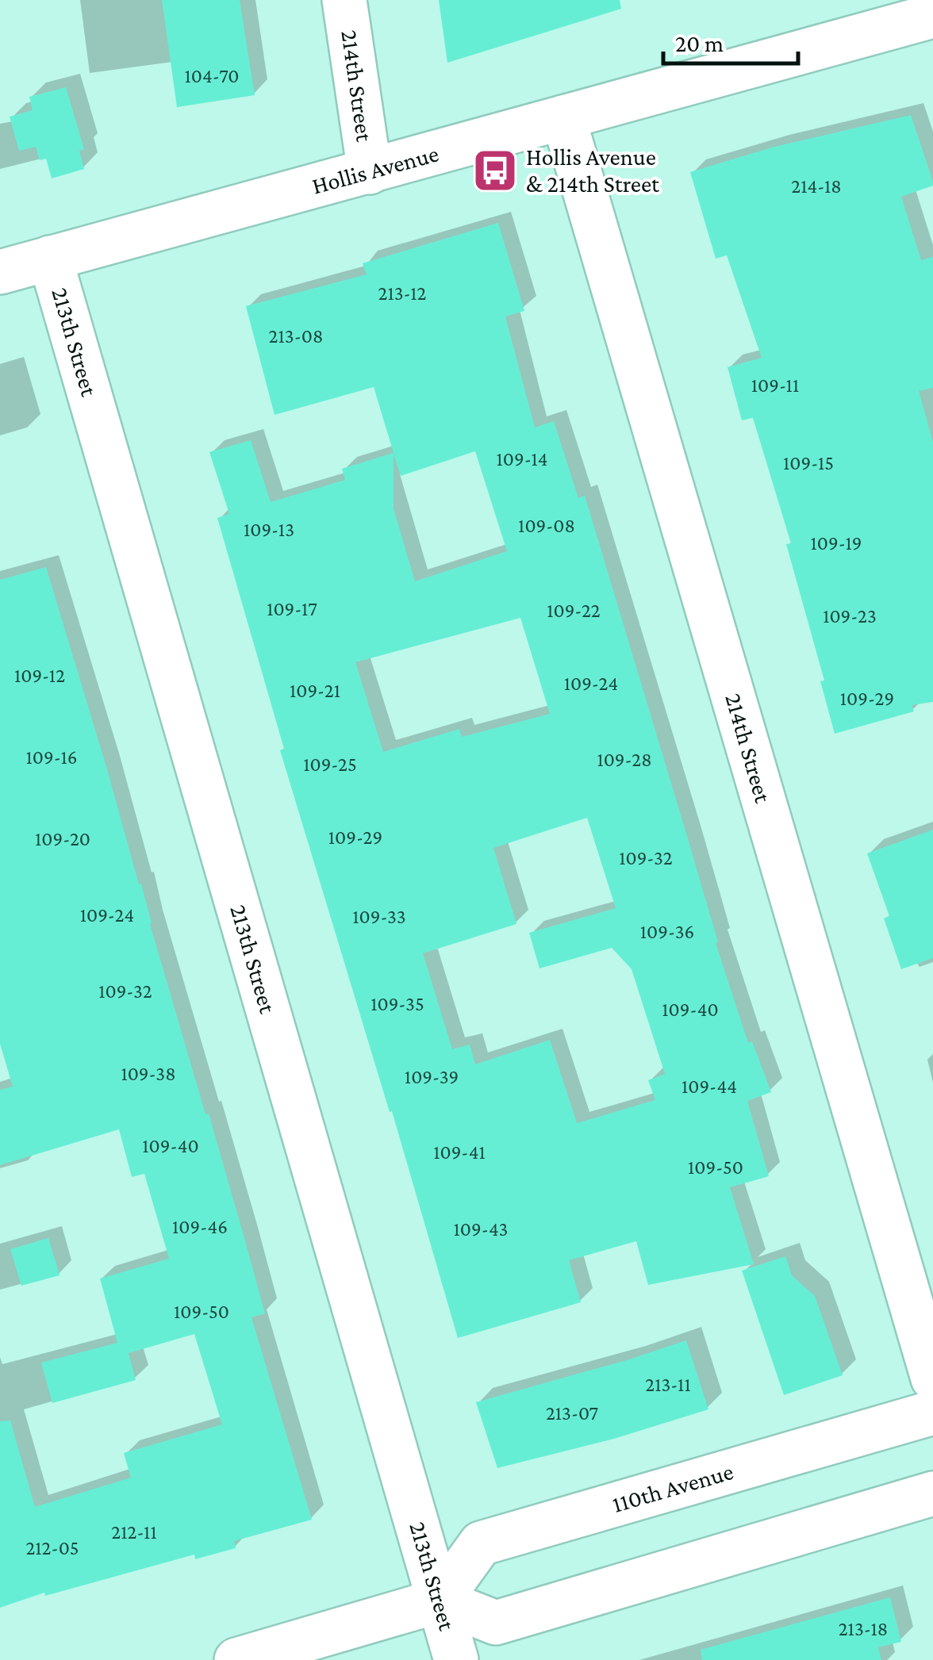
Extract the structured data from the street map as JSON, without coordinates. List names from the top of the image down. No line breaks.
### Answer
{"streets":{"street":["214th Street","Hollis Avenue","213th Street","110th Avenue"]},"crossings":[["214th Street","Hollis Avenue"],["Hollis Avenue","213th Street"],["213th Street","110th Avenue"]],"places":{"bus stop":["Hollis Avenue & 214th Street"]},"house_numbers":["104-70","214-18","213-12","213-08","109-11","109-14","109-15","109-08","109-13","109-19","109-17","109-22","109-23","109-12","109-24","109-21","109-29","109-16","109-28","109-25","109-29","109-20","109-32","109-24","109-33","109-36","109-32","109-35","109-40","109-38","109-39","109-44","109-40","109-41","109-50","109-46","109-43","109-50","213-11","213-07","212-11","212-05","213-18"],"scale_bar":"20 m"}
